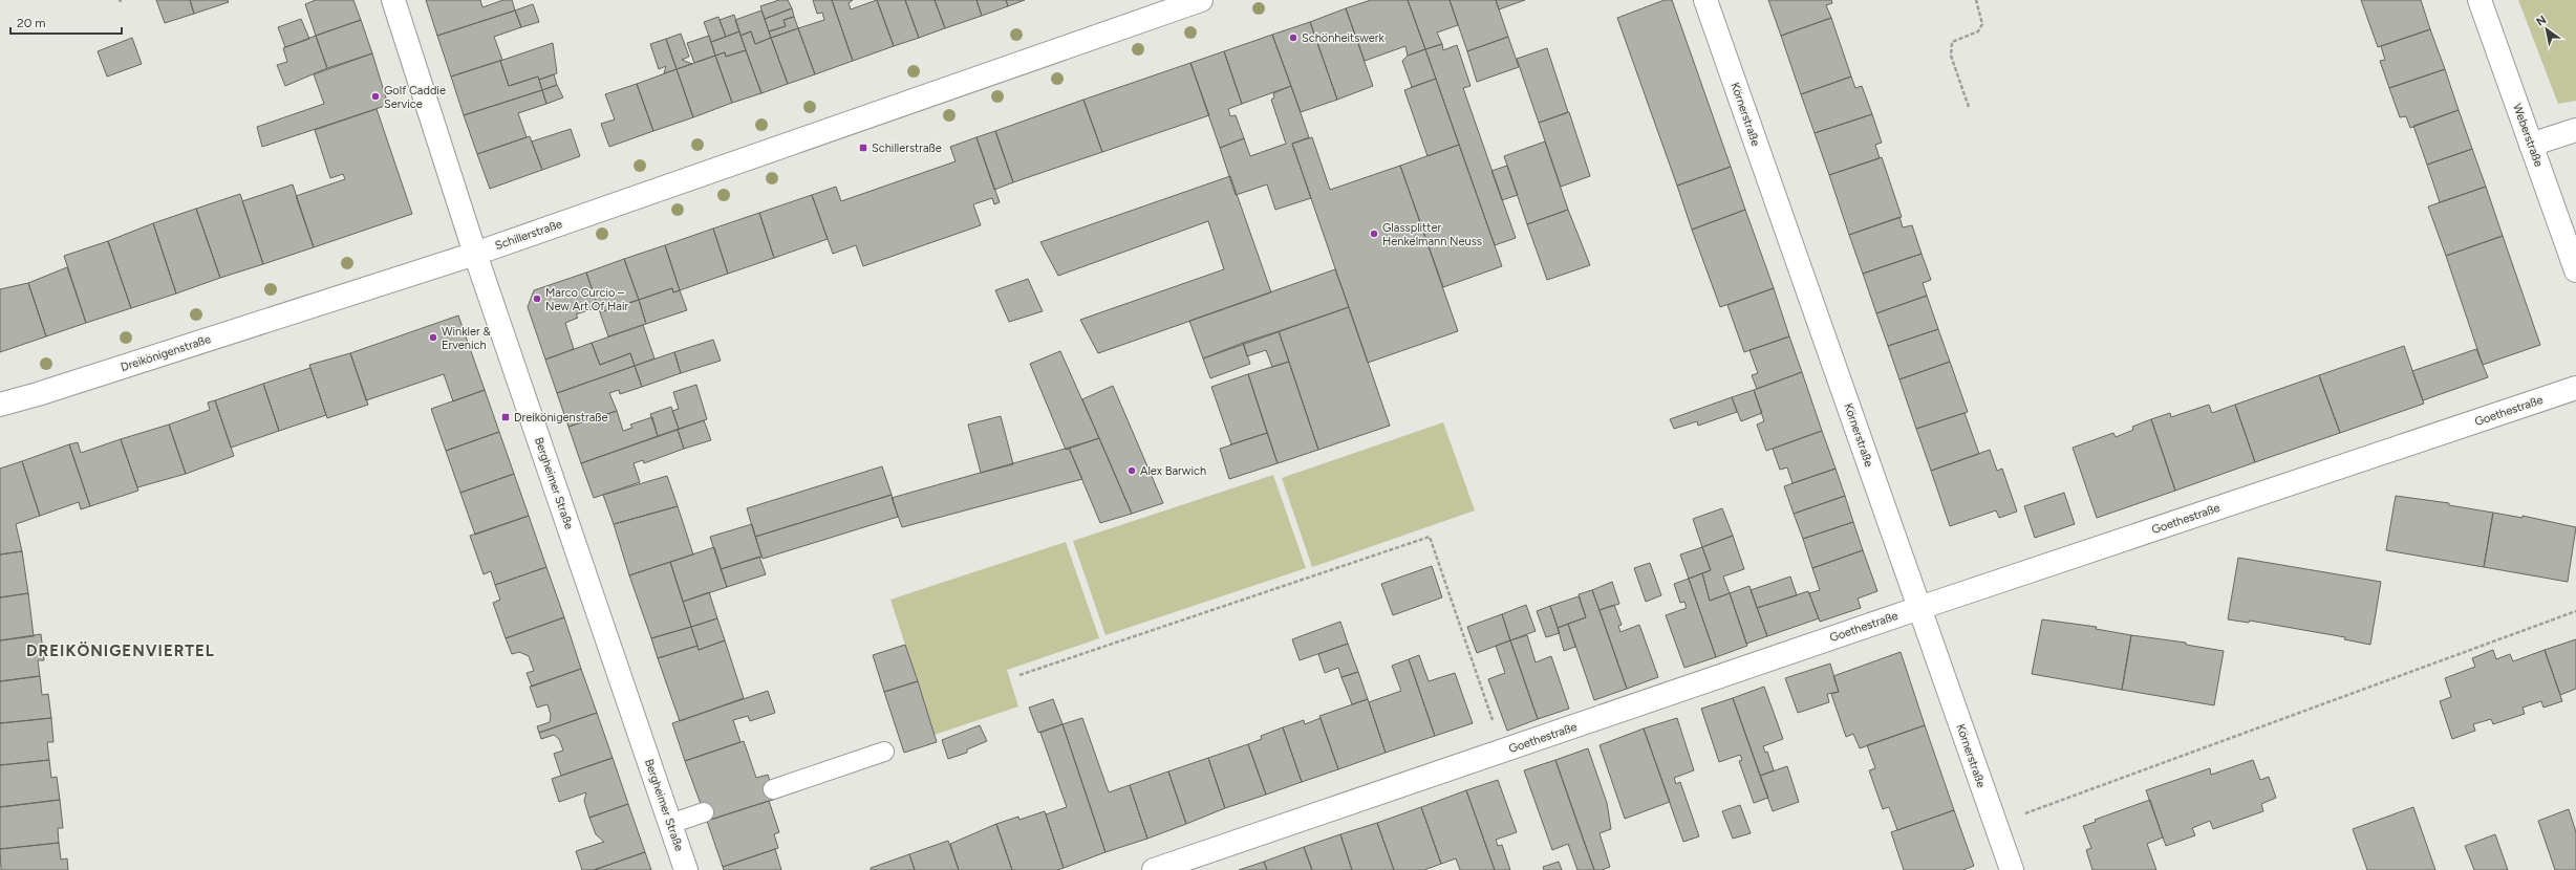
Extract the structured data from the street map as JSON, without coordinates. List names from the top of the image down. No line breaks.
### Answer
{"streets":{"street":["Körnerstraße","Weberstraße","Schillerstraße","Dreikönigenstraße","Goethestraße","Bergheimer Straße"]},"crossings":[["Körnerstraße","Goethestraße"],["Schillerstraße","Dreikönigenstraße"],["Schillerstraße","Bergheimer Straße"],["Dreikönigenstraße","Bergheimer Straße"]],"districts":["DREIKÖNIGENVIERTEL"],"places":{"other":["Schönheitswerk","Golf Caddie Service","Glassplitter Henkelmann Neuss","Marco Curcio – New Art Of Hair","Winkler & Ervenich","Alex Barwich"],"transit":["Schillerstraße","Dreikönigenstraße"]},"scale_bar":"20 m","north":"top left"}
